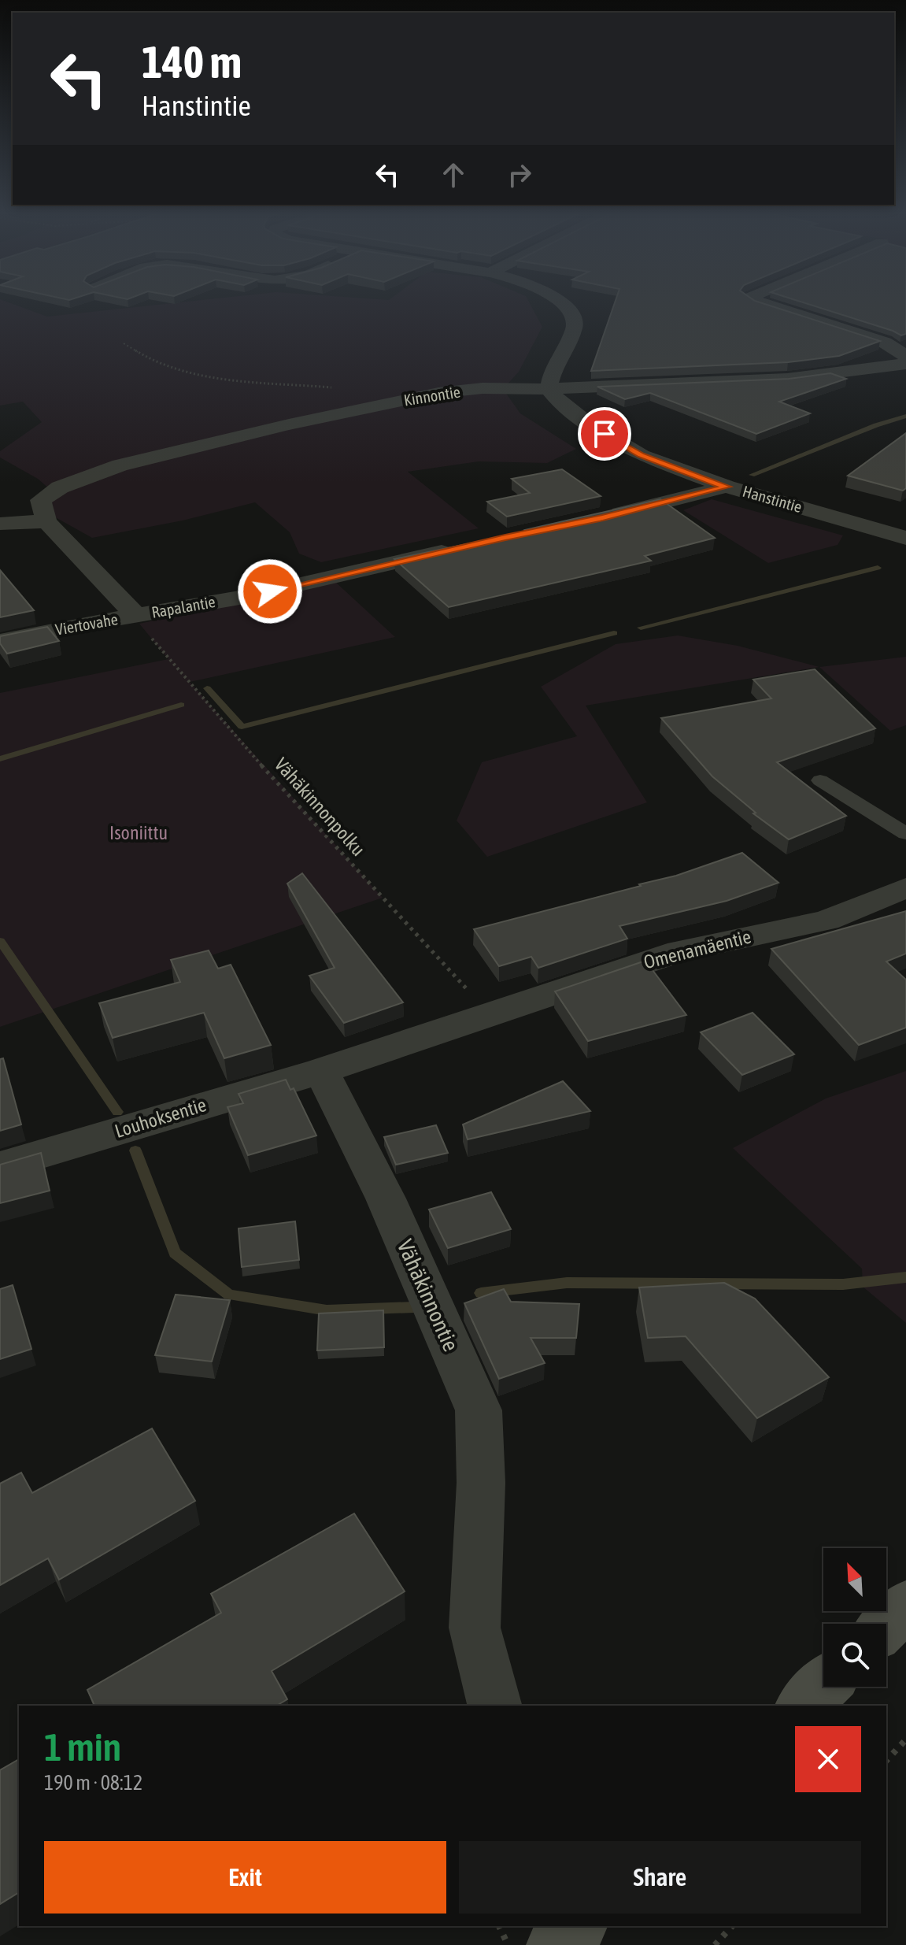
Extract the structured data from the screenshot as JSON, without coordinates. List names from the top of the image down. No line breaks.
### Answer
{"streets":{"street":["Kinnontie","Hanstintie","Rapalantie","Viertovahe","Omenamäentie","Louhoksentie","Vähäkinnontie"],"path":["Vähäkinnonpolku"]},"crossings":[["Kinnontie","Hanstintie"],["Kinnontie","Rapalantie"],["Rapalantie","Viertovahe"],["Rapalantie","Vähäkinnonpolku"],["Viertovahe","Vähäkinnonpolku"],["Vähäkinnonpolku","Omenamäentie"],["Louhoksentie","Vähäkinnontie"]],"parks":["Isoniittu"],"north":"top left","page":{"turn":["140 m","Hanstintie"],"heading":["1 min","190 m · 08:12"],"buttons":["Exit","Share"]}}
